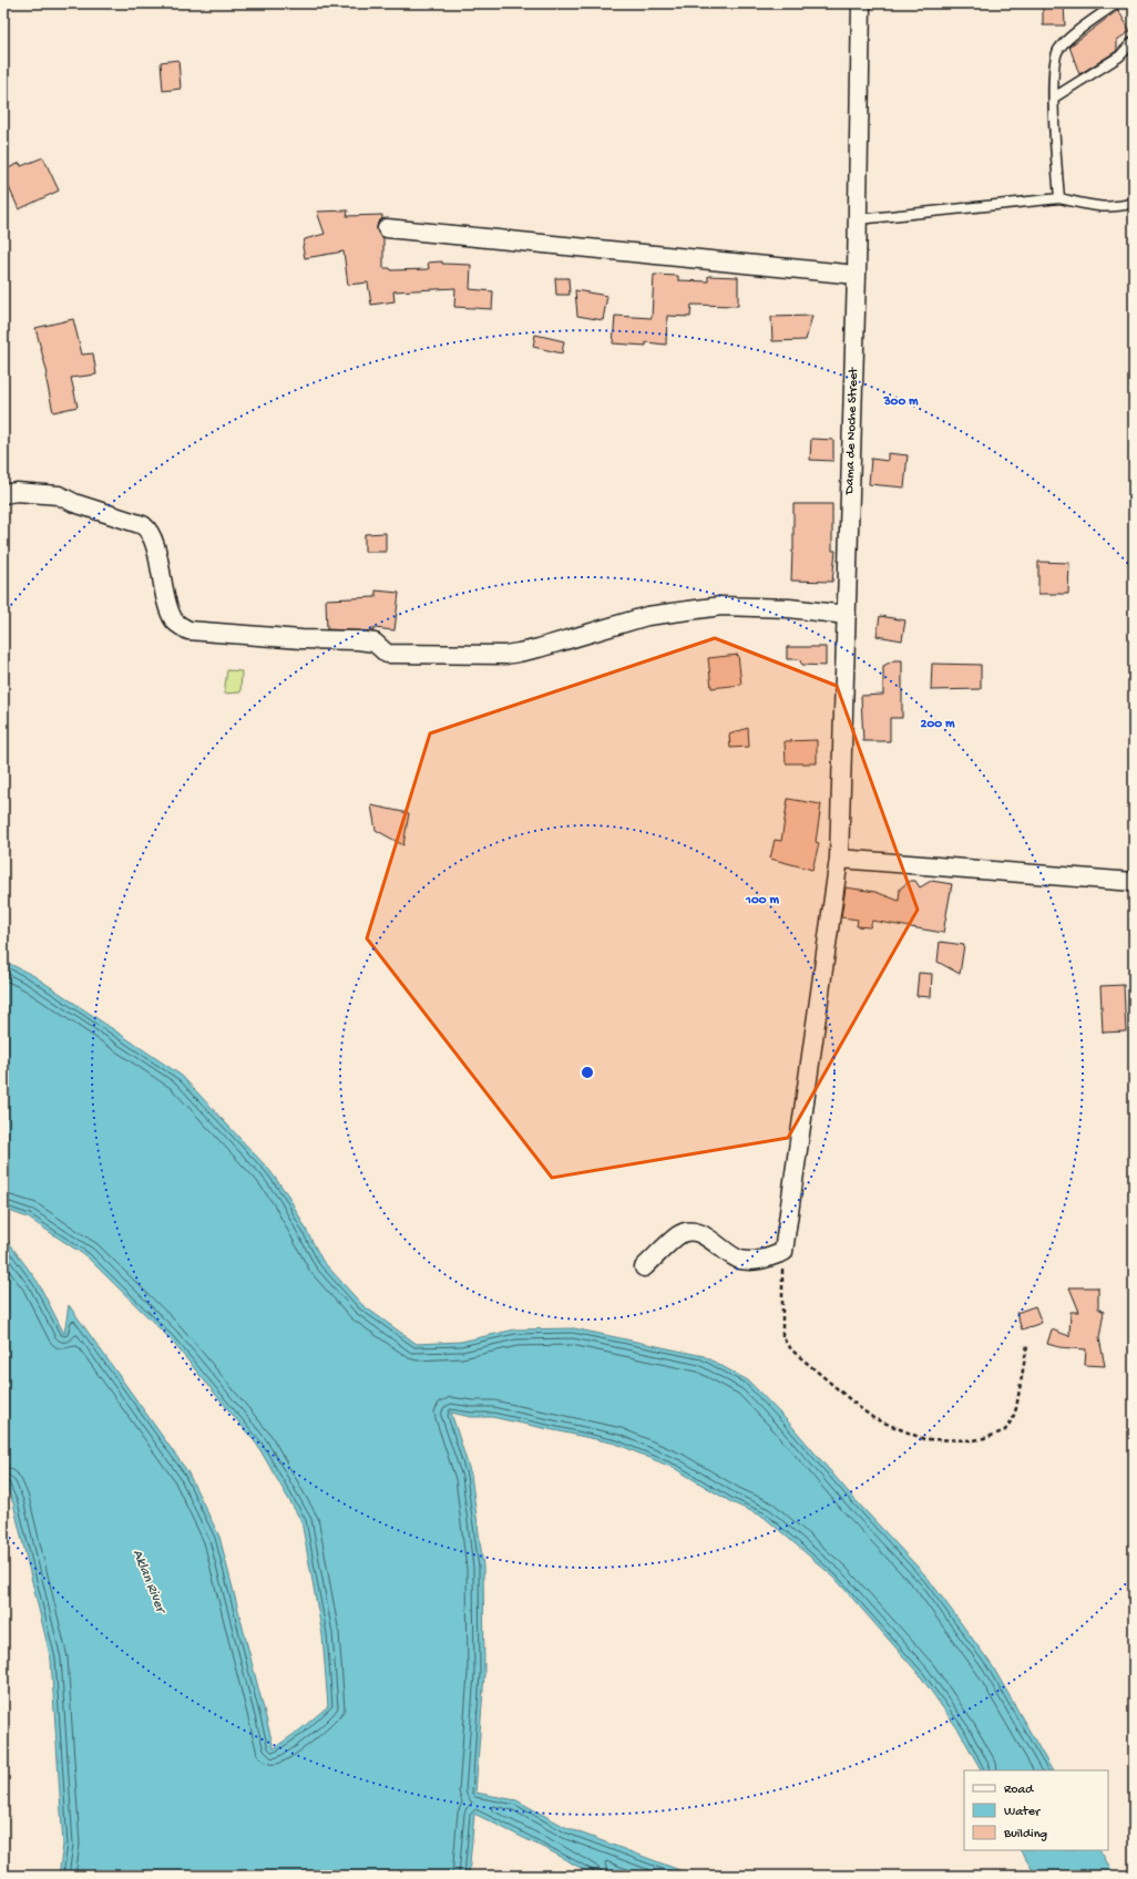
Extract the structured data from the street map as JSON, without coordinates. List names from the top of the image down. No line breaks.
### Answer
{"streets":{"street":["Dama de Noche Street"]},"water":["Aklan River"],"legend":["Road","Water","Building"],"rings":["300 m","200 m","100 m"]}
